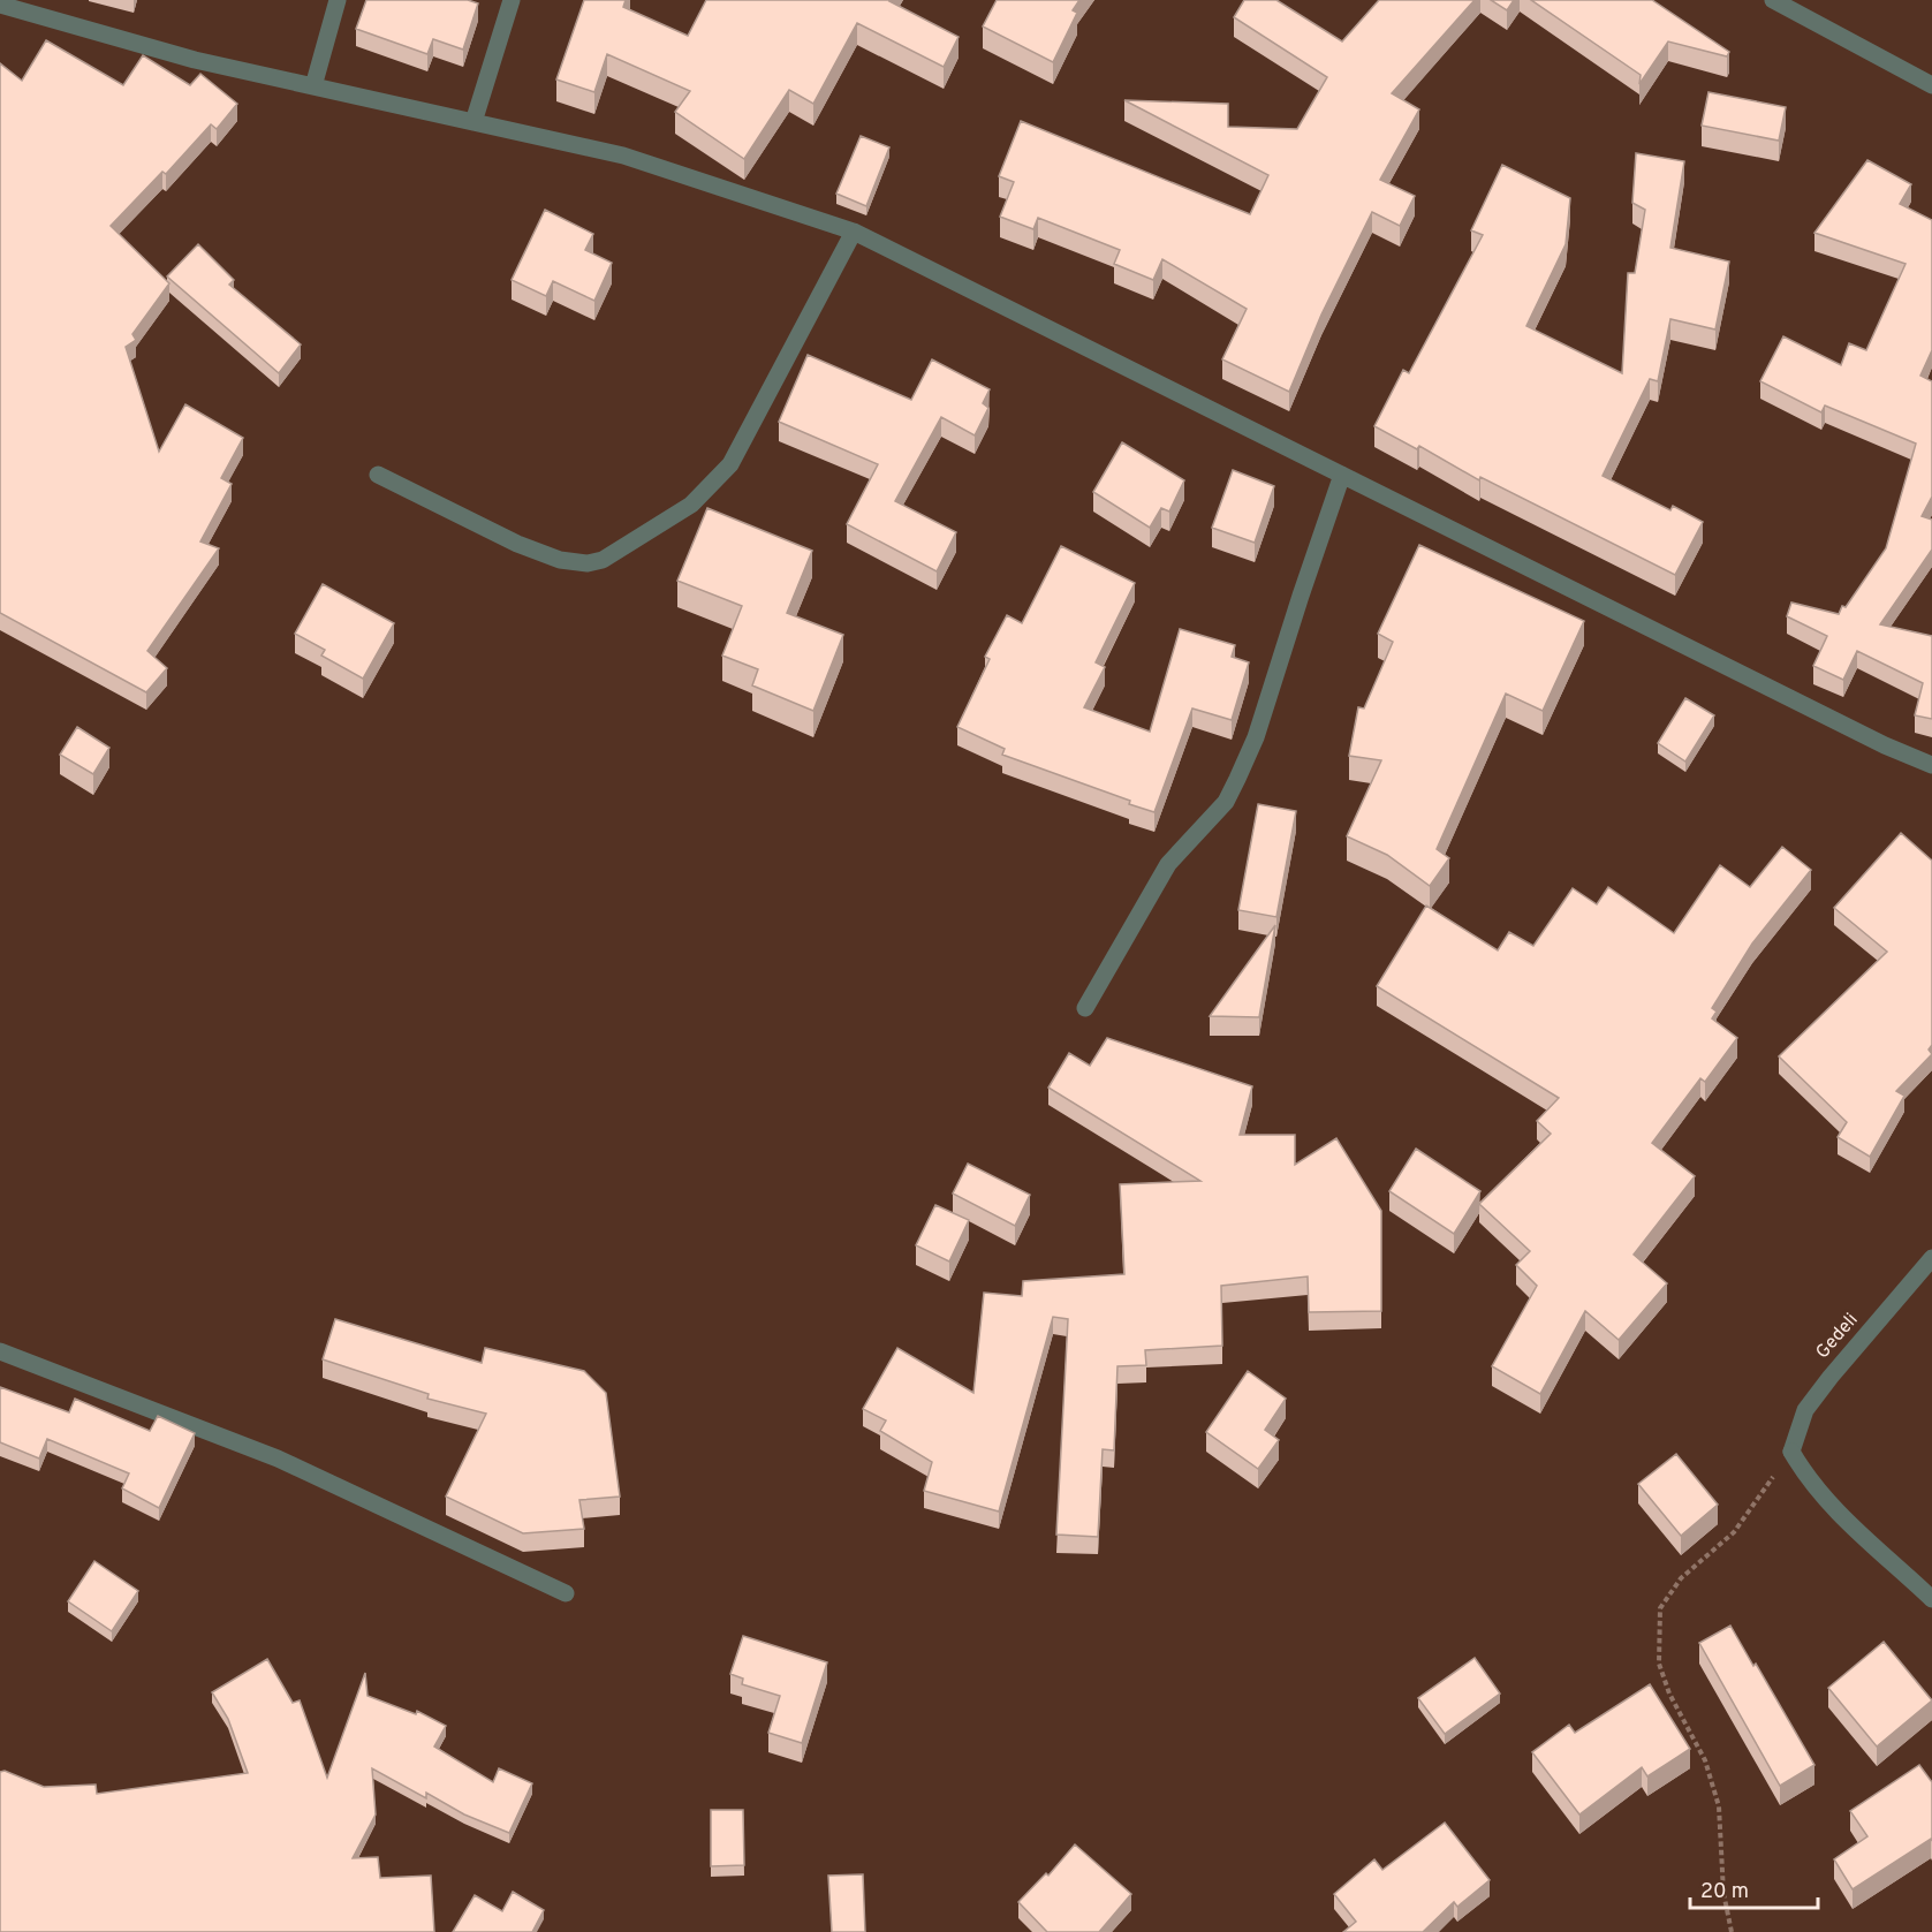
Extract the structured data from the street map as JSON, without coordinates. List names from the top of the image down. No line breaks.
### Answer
{"streets":{"street":["Gedeli"]},"scale_bar":"20 m"}
